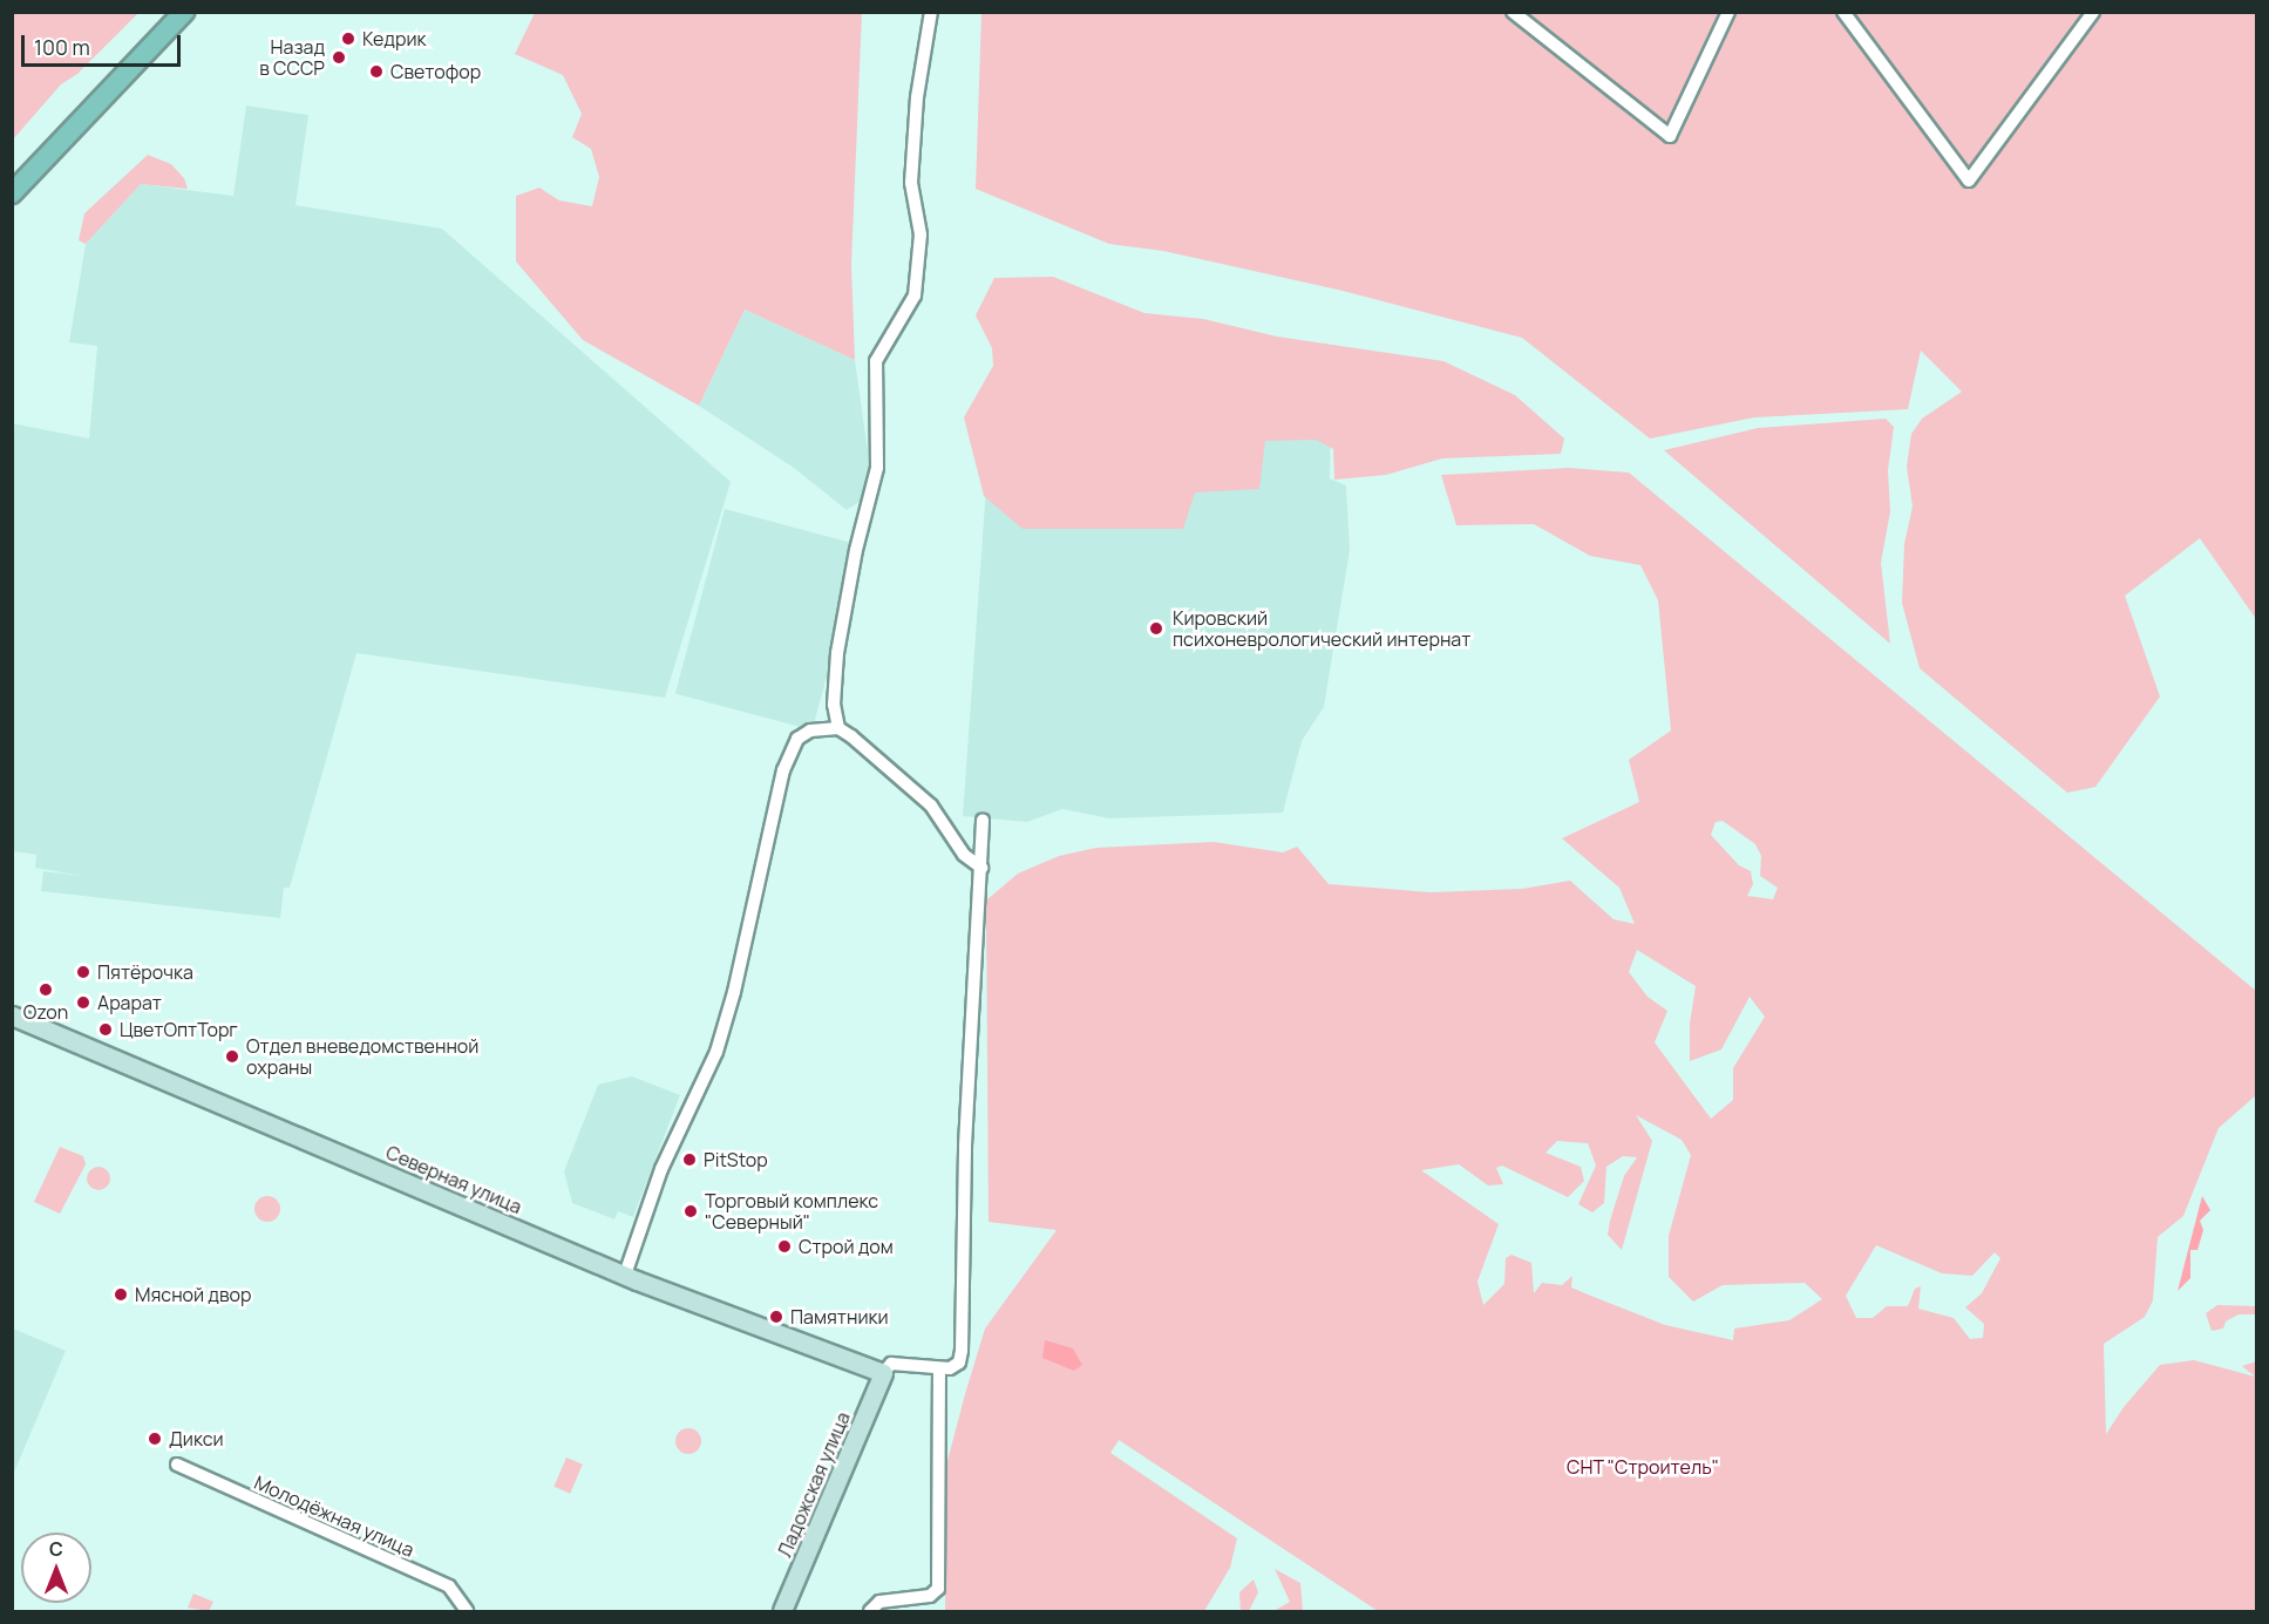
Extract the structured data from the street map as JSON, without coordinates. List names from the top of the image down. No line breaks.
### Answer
{"streets":{"street":["Северная улица","Ладожская улица","Молодёжная улица"]},"crossings":[["Северная улица","Ладожская улица"]],"parks":["СНТ \"Строитель\""],"places":["Кедрик","Назад в СССР","Светофор","Кировский психоневрологический интернат","Пятёрочка","Ozon","Арарат","ЦветОптТорг","Отдел вневедомственной охраны","PitStop","Торговый комплекс \"Северный\"","Строй дом","Мясной двор","Памятники","Дикси"],"scale_bar":"100 m","north":"top"}
